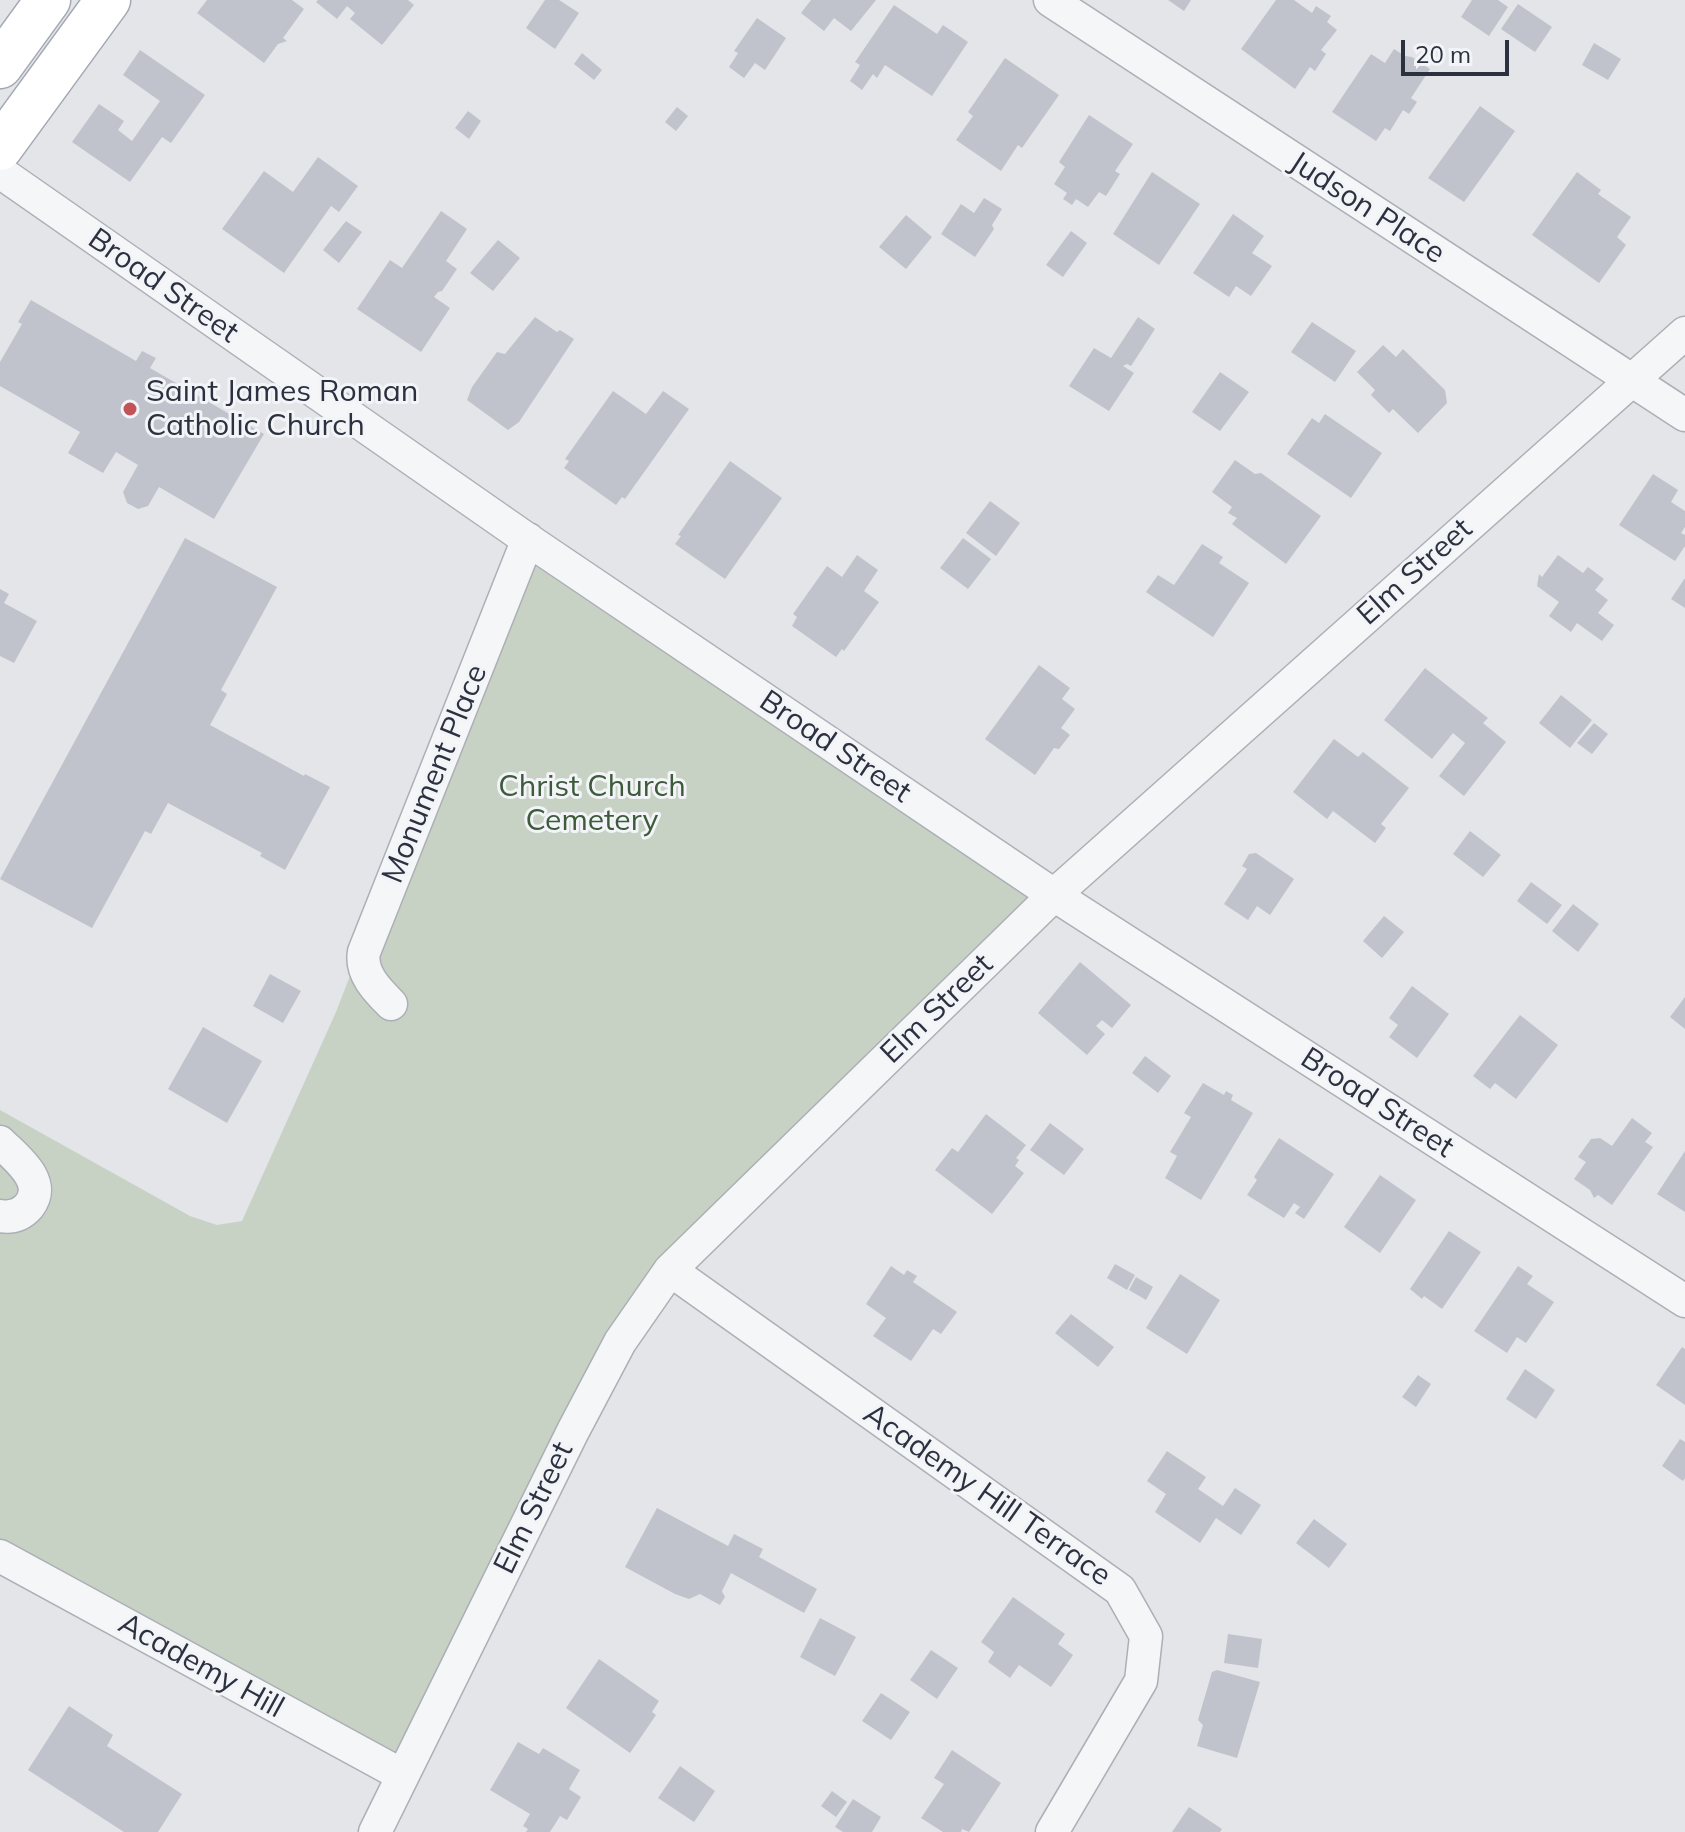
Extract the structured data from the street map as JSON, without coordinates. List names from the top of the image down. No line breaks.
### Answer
{"streets":{"street":["Judson Place","Broad Street","Elm Street","Monument Place","Academy Hill Terrace","Academy Hill"]},"crossings":[["Judson Place","Elm Street"],["Broad Street","Elm Street"],["Broad Street","Monument Place"],["Elm Street","Academy Hill Terrace"],["Elm Street","Academy Hill"]],"parks":["Christ Church Cemetery"],"places":["Saint James Roman Catholic Church"],"scale_bar":"20 m"}
